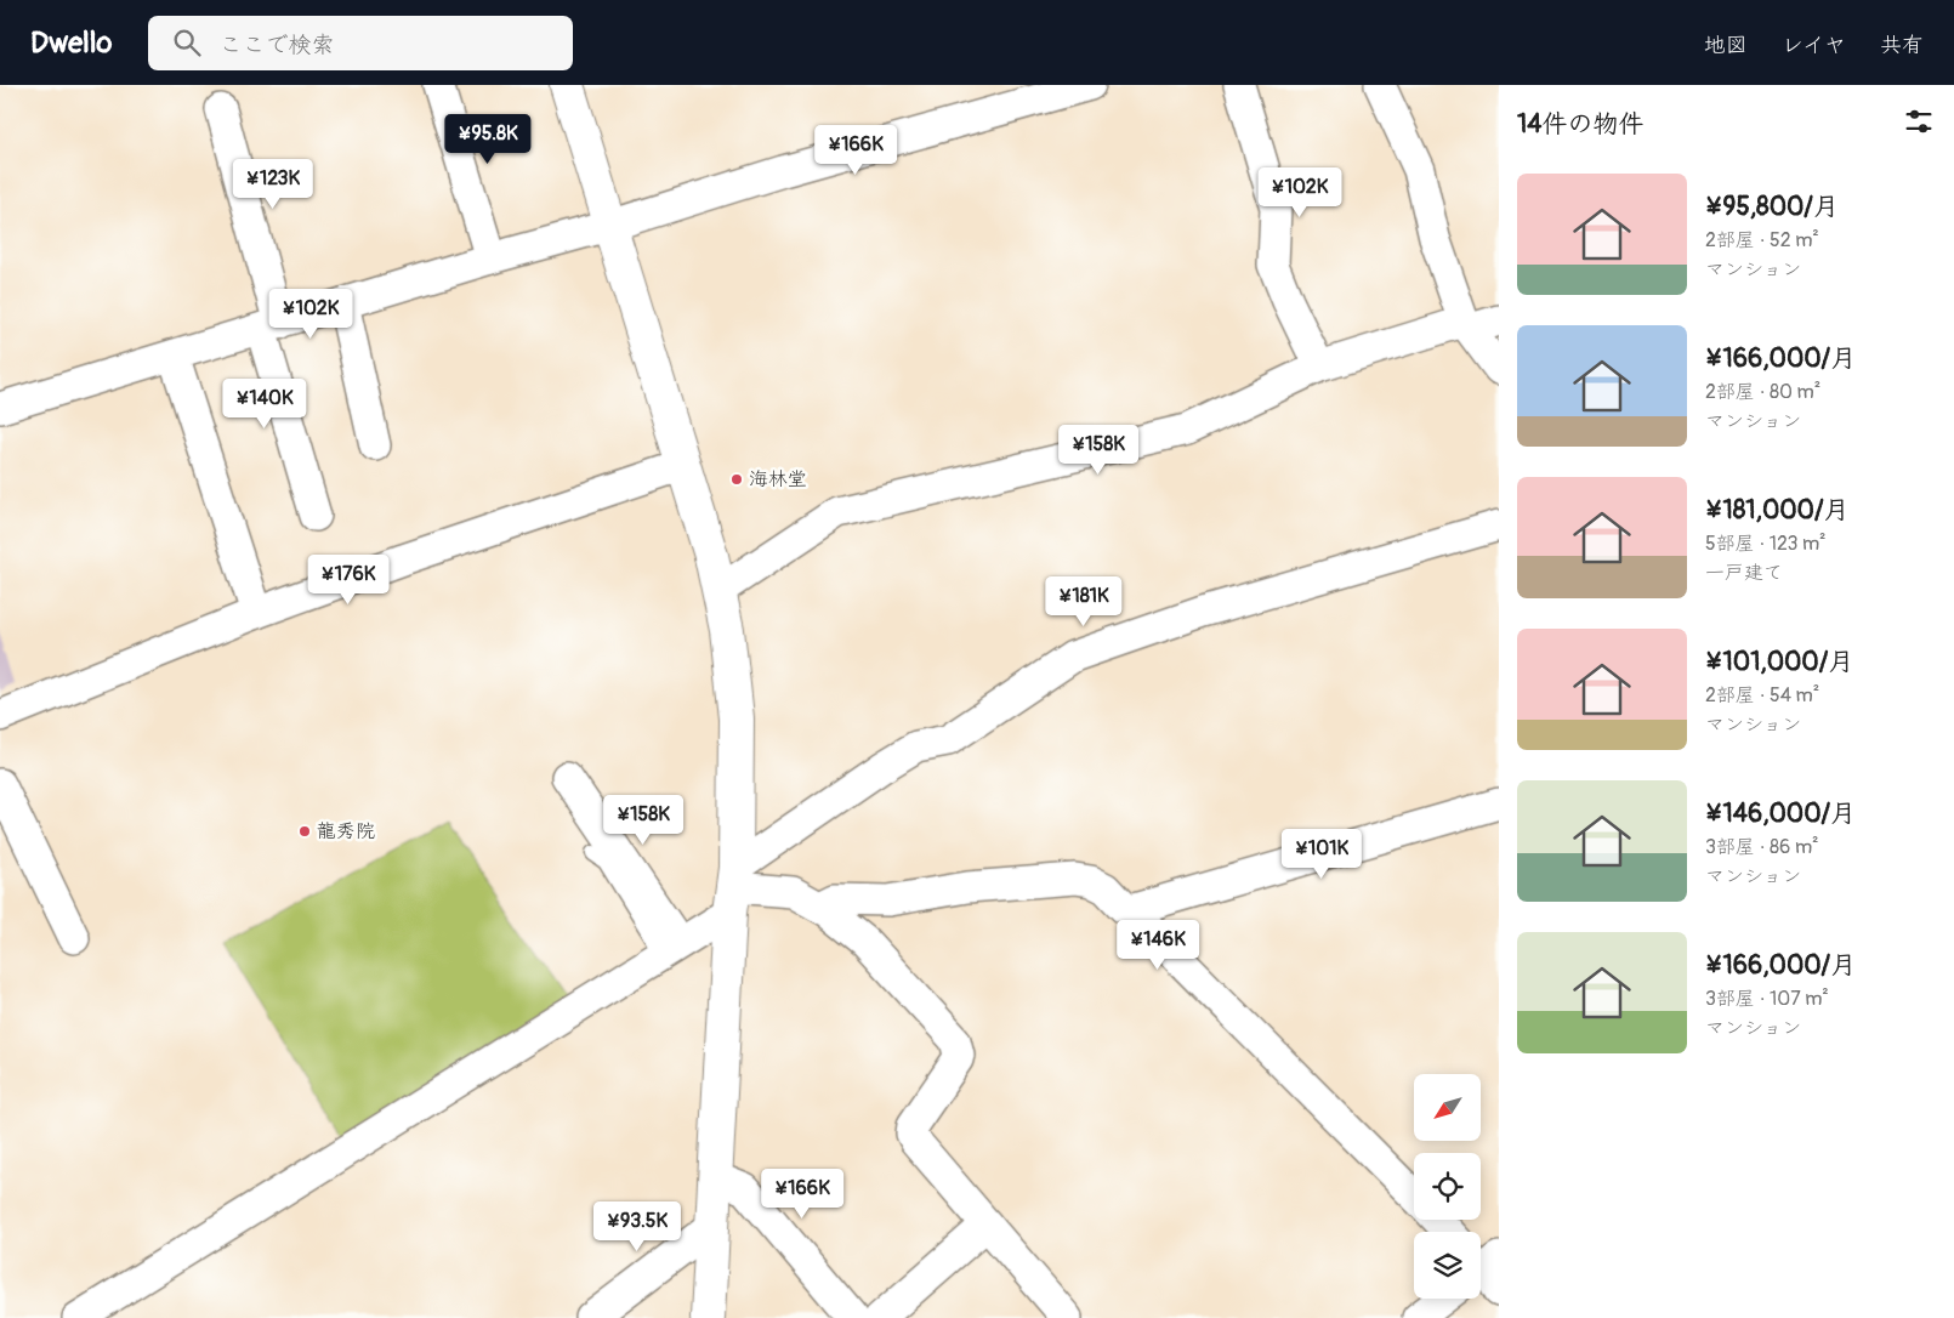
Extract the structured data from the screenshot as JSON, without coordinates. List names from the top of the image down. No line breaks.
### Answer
{"places":["海林堂","龍秀院"],"north":"bottom left","page":{"header":"Dwello","search":"ここで検索","nav":["地図","レイヤ","共有"],"heading":"14件の物件","price":["¥95.8K","¥166K","¥123K","¥102K","¥102K","¥140K","¥158K","¥176K","¥181K","¥158K","¥101K","¥146K","¥166K","¥93.5K"],"list":[{"name":"¥95,800/月","note":"2部屋 · 52 m² · マンション"},{"name":"¥166,000/月","note":"2部屋 · 80 m² · マンション"},{"name":"¥181,000/月","note":"5部屋 · 123 m² · 一戸建て"},{"name":"¥101,000/月","note":"2部屋 · 54 m² · マンション"},{"name":"¥146,000/月","note":"3部屋 · 86 m² · マンション"},{"name":"¥166,000/月","note":"3部屋 · 107 m² · マンション"}]}}
